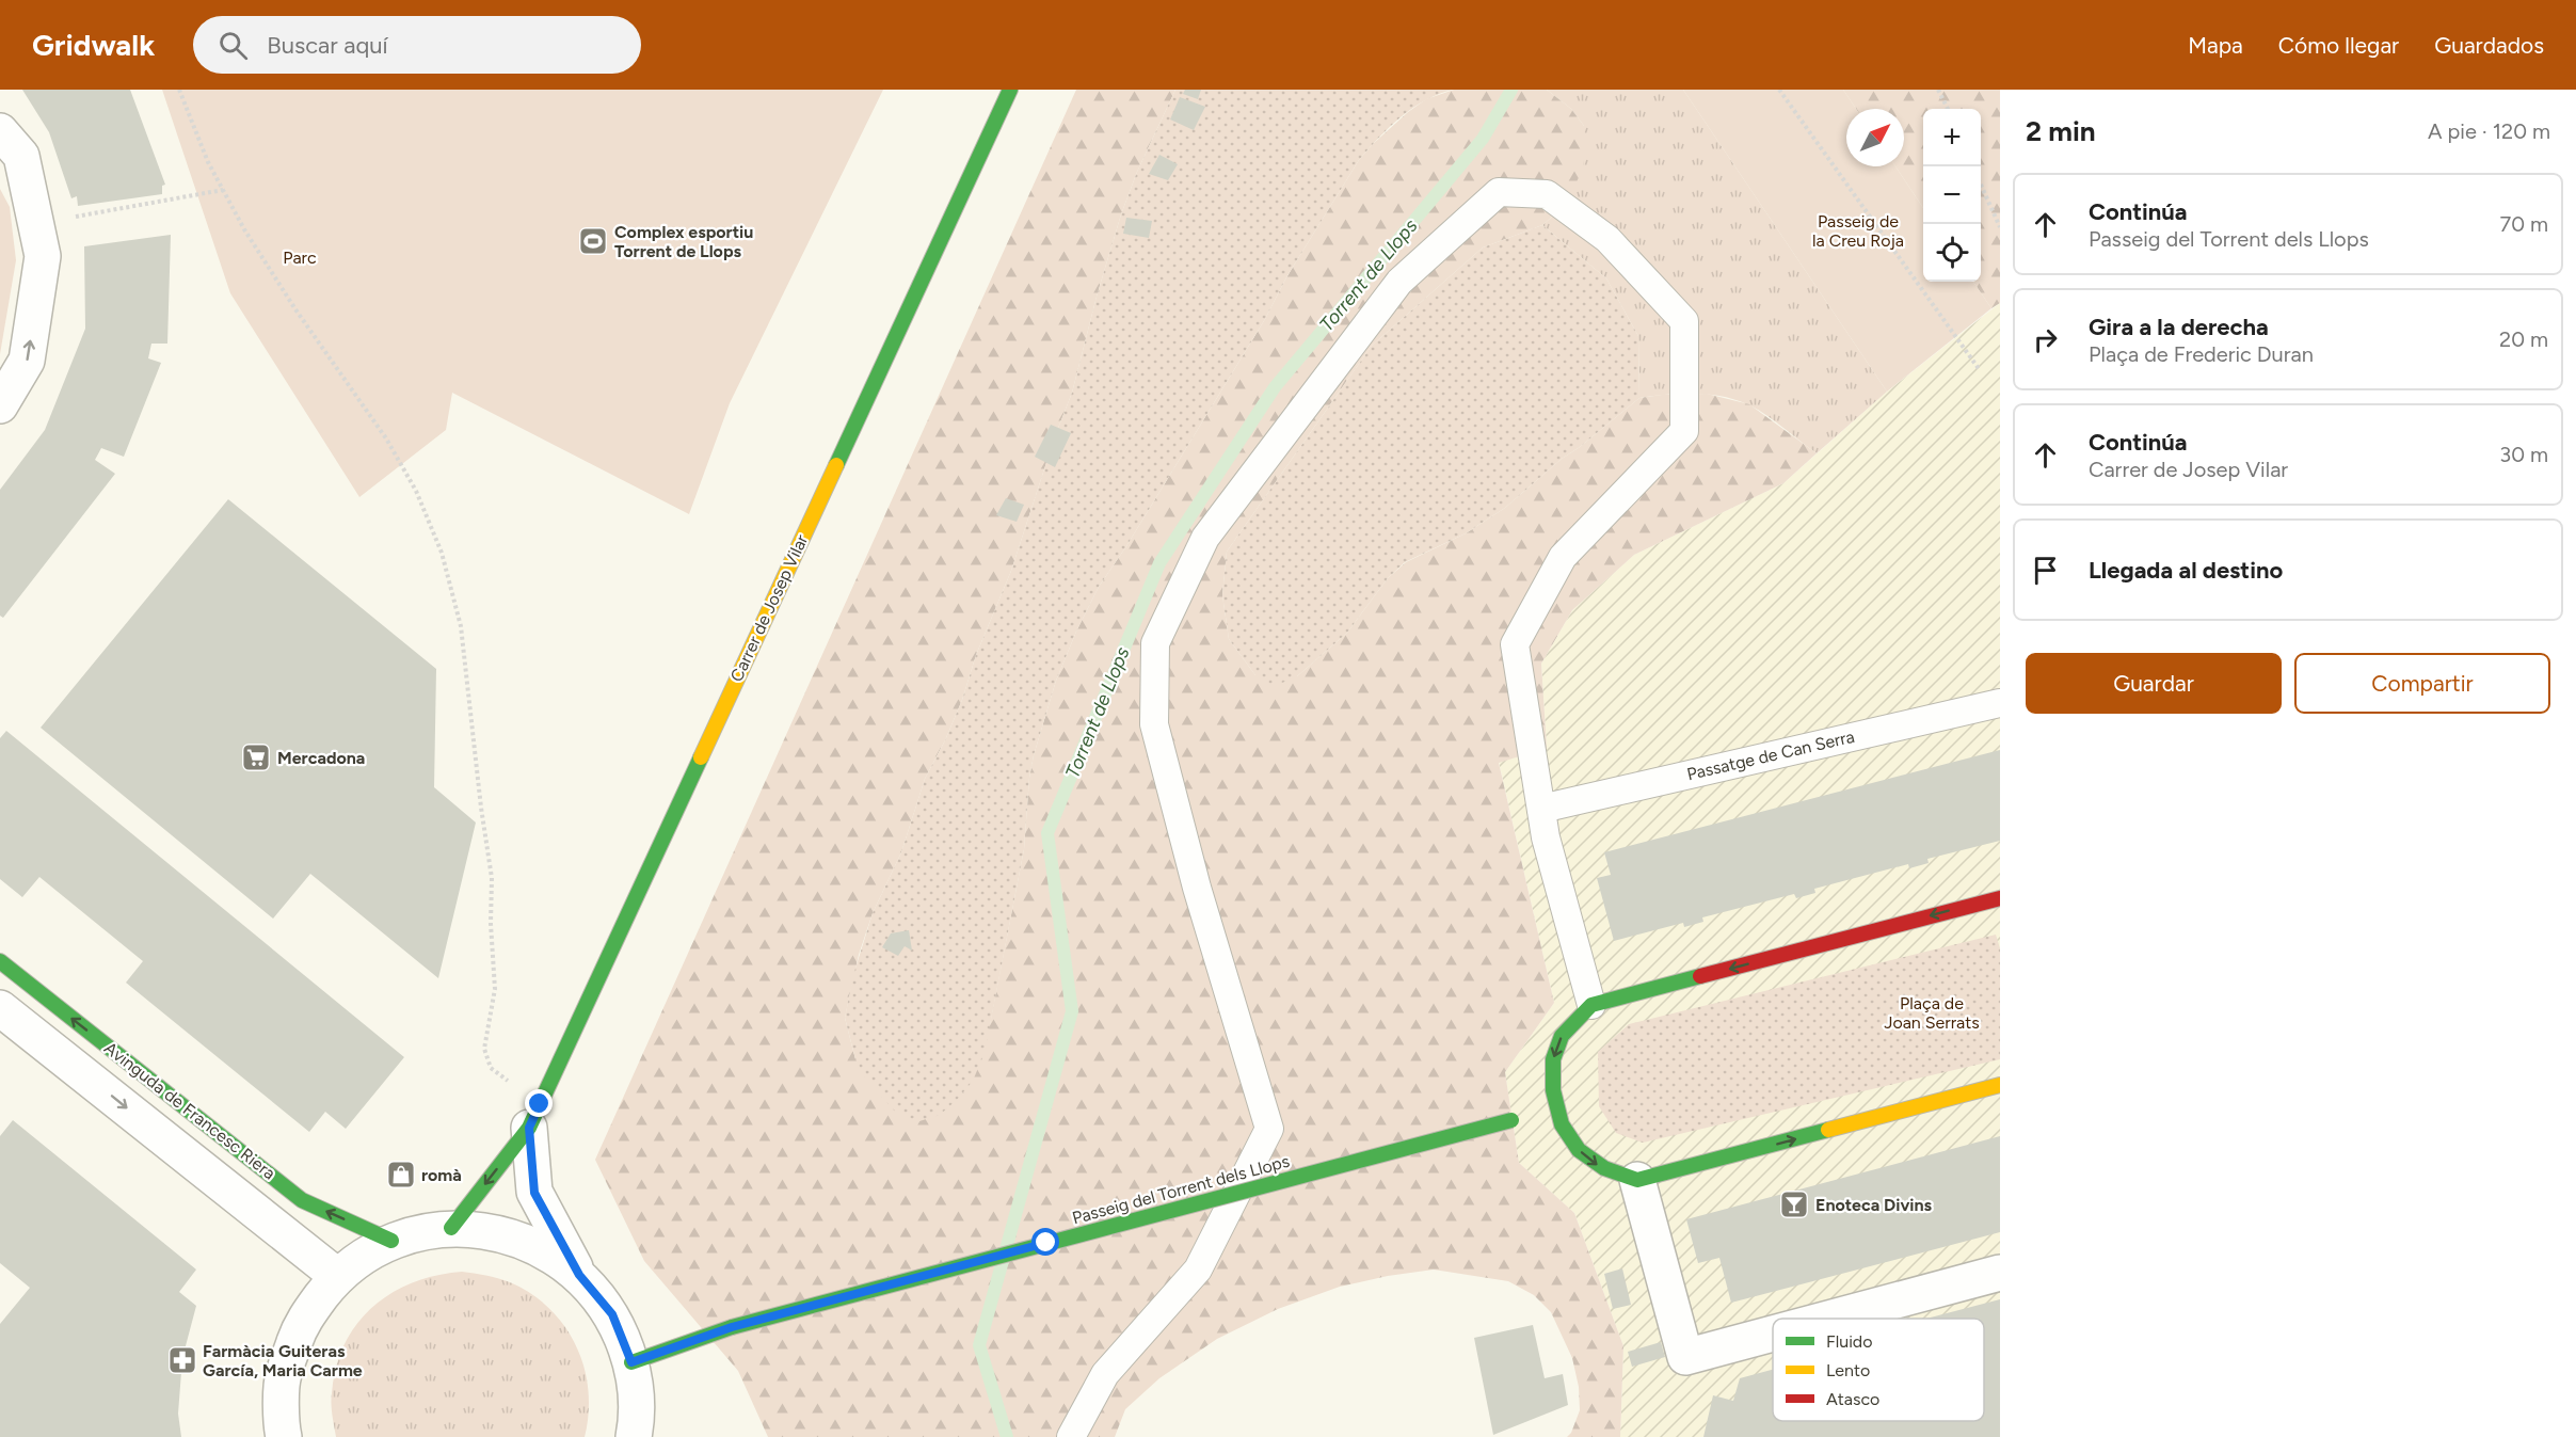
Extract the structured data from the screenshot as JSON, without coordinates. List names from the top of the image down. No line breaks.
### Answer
{"streets":{"street":["Carrer de Josep Vilar","Avinguda de Francesc Riera","Passeig del Torrent dels Llops"],"lane":["Passatge de Can Serra"]},"water":["Torrent de Llops"],"parks":["Passeig de la Creu Roja","Parc","Plaça de Joan Serrats"],"places":{"sports":["Complex esportiu Torrent de Llops"],"supermarket":["Mercadona"],"shop":["romà"],"bar":["Enoteca Divins"],"pharmacy":["Farmàcia Guiteras García, Maria Carme"]},"legend":["Fluido","Lento","Atasco"],"north":"top right","page":{"header":"Gridwalk","search":"Buscar aquí","nav":["Mapa","Cómo llegar","Guardados"],"heading":["2 min","A pie · 120 m"],"map_buttons":["+","−"],"list":[["Continúa","Passeig del Torrent dels Llops","70 m"],["Gira a la derecha","Plaça de Frederic Duran","20 m"],["Continúa","Carrer de Josep Vilar","30 m"],"Llegada al destino"],"buttons":["Guardar","Compartir"]}}
